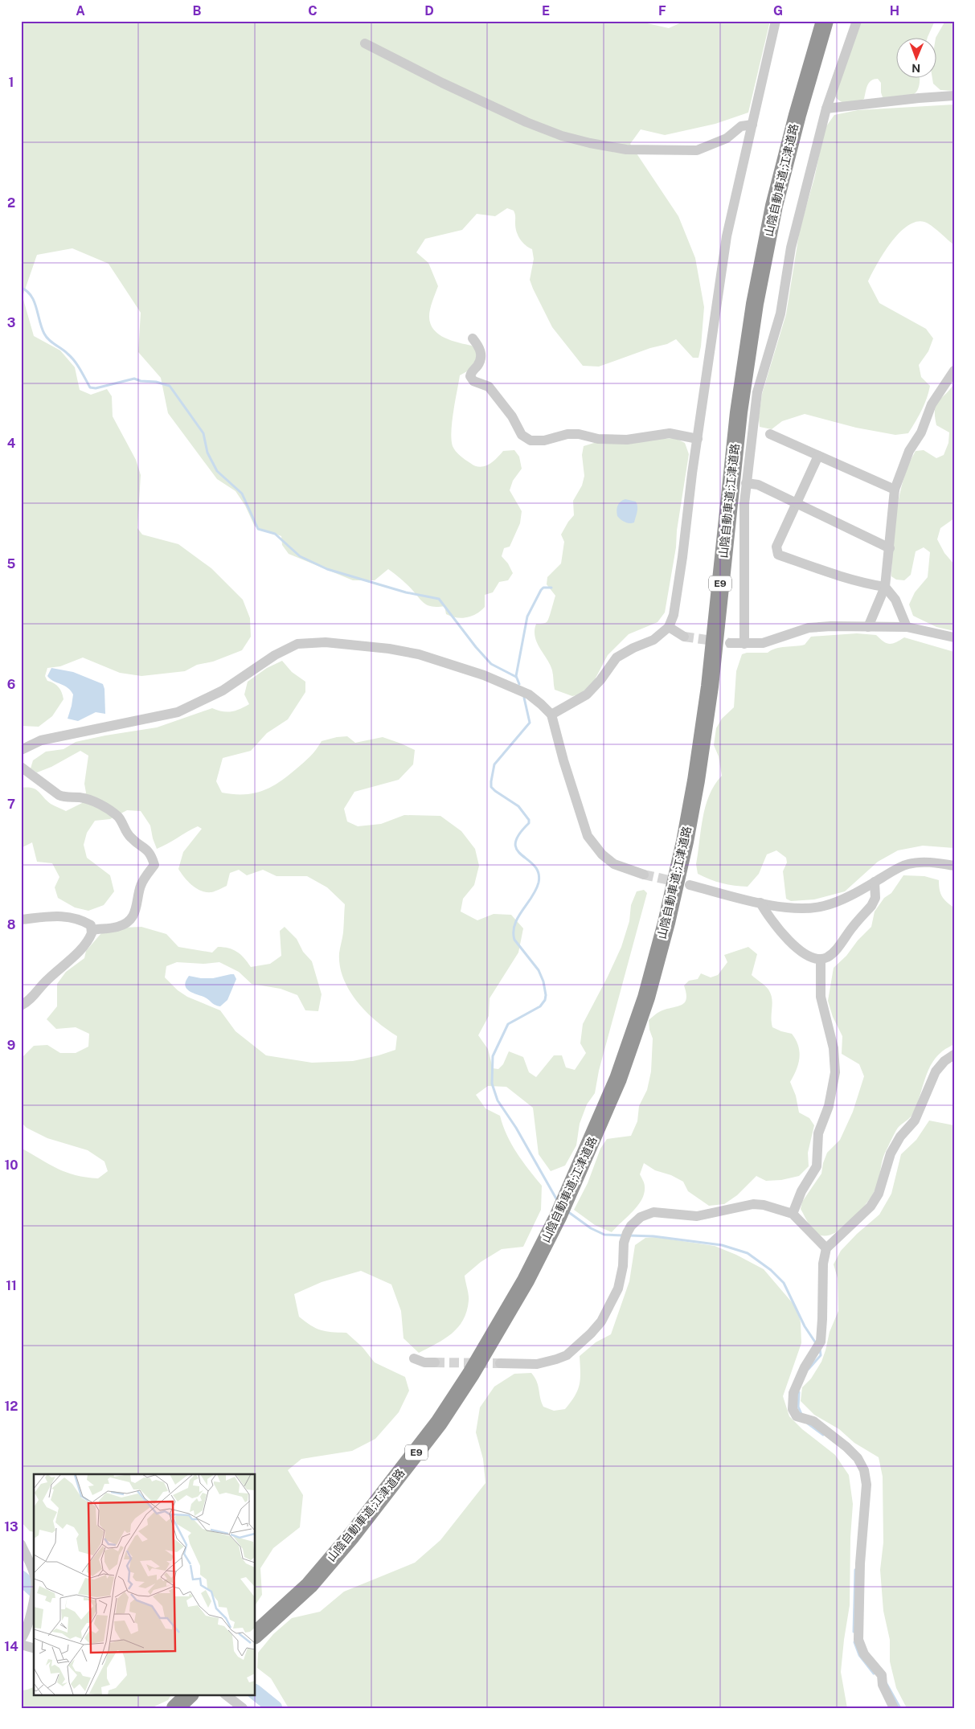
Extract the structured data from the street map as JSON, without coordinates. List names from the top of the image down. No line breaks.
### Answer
{"streets":{"highway":["山陰自動車道;江津道路","E9"]},"north":"bottom","grid":{"columns":["A","B","C","D","E","F","G","H"],"rows":["1","2","3","4","5","6","7","8","9","10","11","12","13","14"]}}
